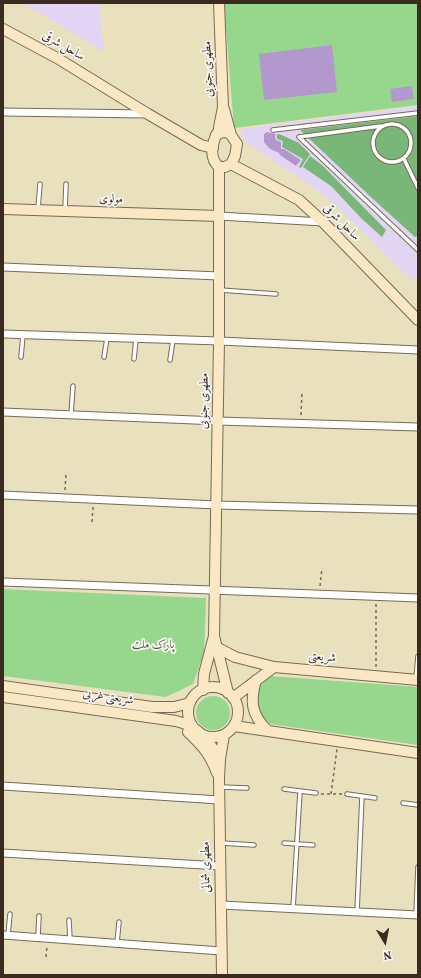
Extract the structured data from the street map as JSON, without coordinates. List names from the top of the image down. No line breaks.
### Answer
{"streets":{"street":["ساحل شرقی","مطهری جنوبی","مولوی","شریعتی","شریعتی غربی","مطهری شمالی"]},"crossings":[["ساحل شرقی","مطهری جنوبی"],["مطهری جنوبی","مولوی"],["شریعتی غربی","مطهری شمالی"]],"parks":["پارک ملت"],"north":"bottom"}
